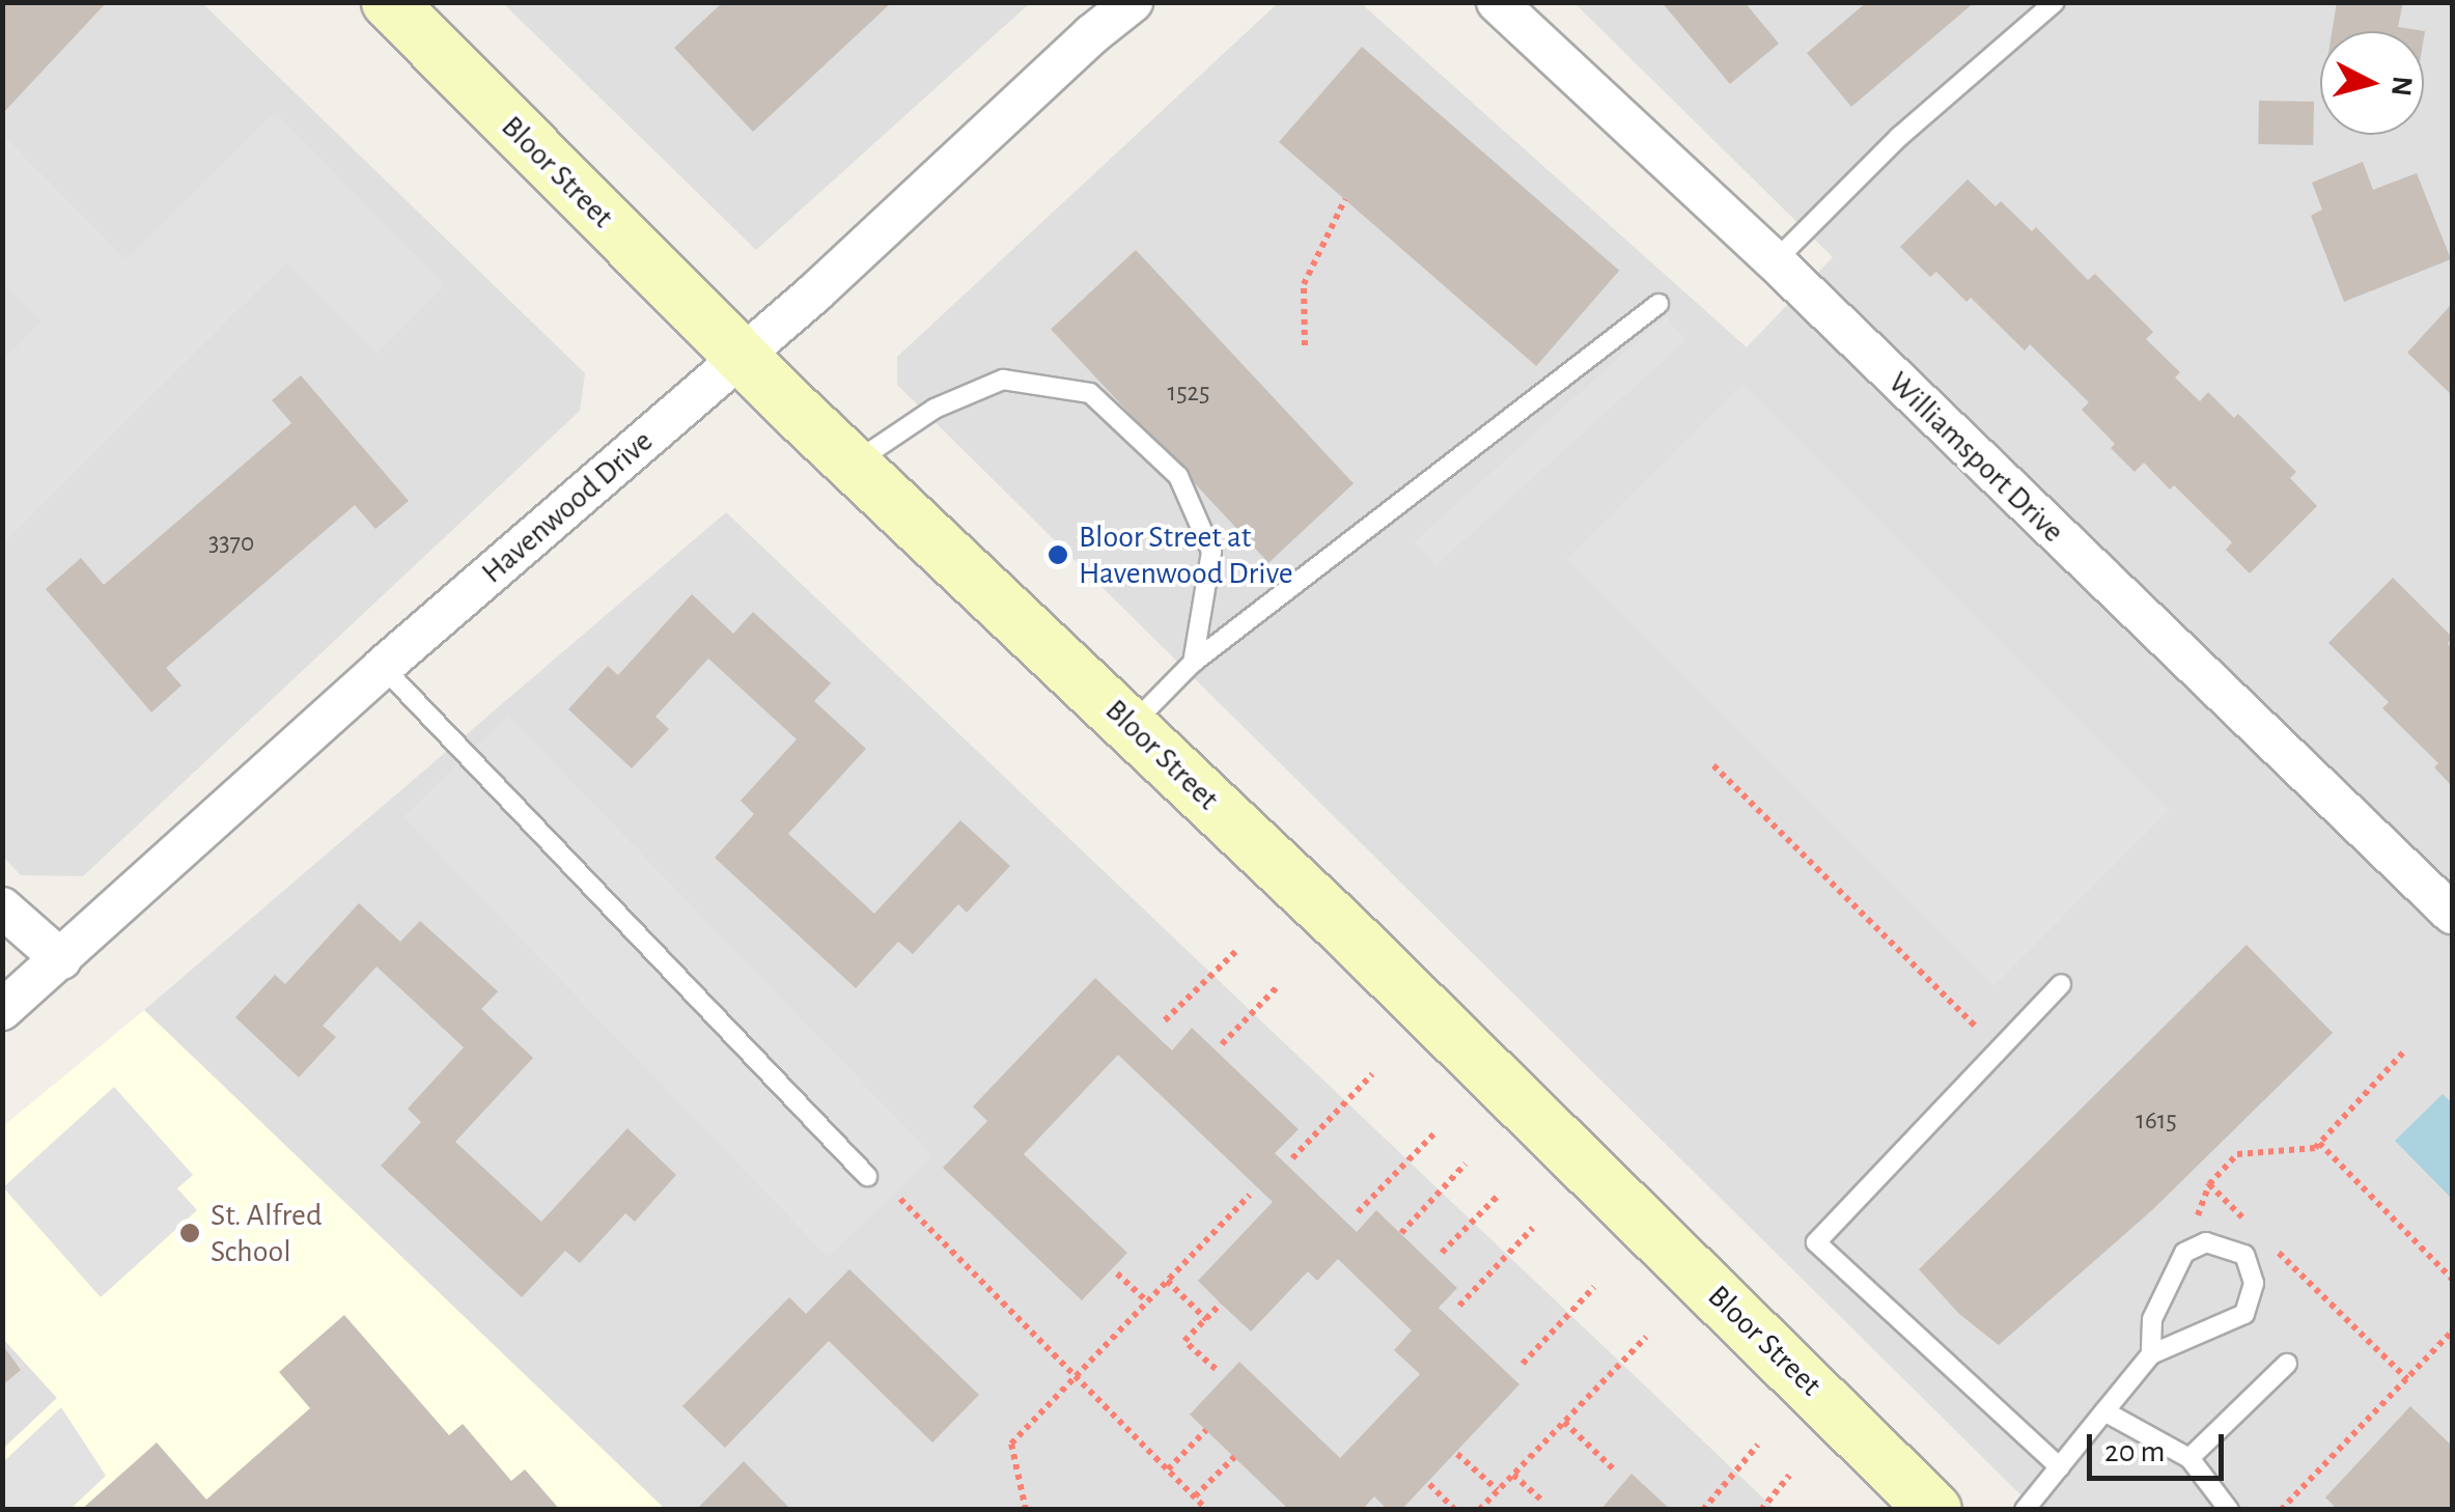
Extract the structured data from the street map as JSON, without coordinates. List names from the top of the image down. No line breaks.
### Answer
{"streets":{"main road":["Bloor Street"],"street":["Williamsport Drive","Havenwood Drive"]},"crossings":[["Bloor Street","Havenwood Drive"]],"places":["Bloor Street at Havenwood Drive","St. Alfred School"],"house_numbers":["1525","3370","1615"],"scale_bar":"20 m","north":"right"}
